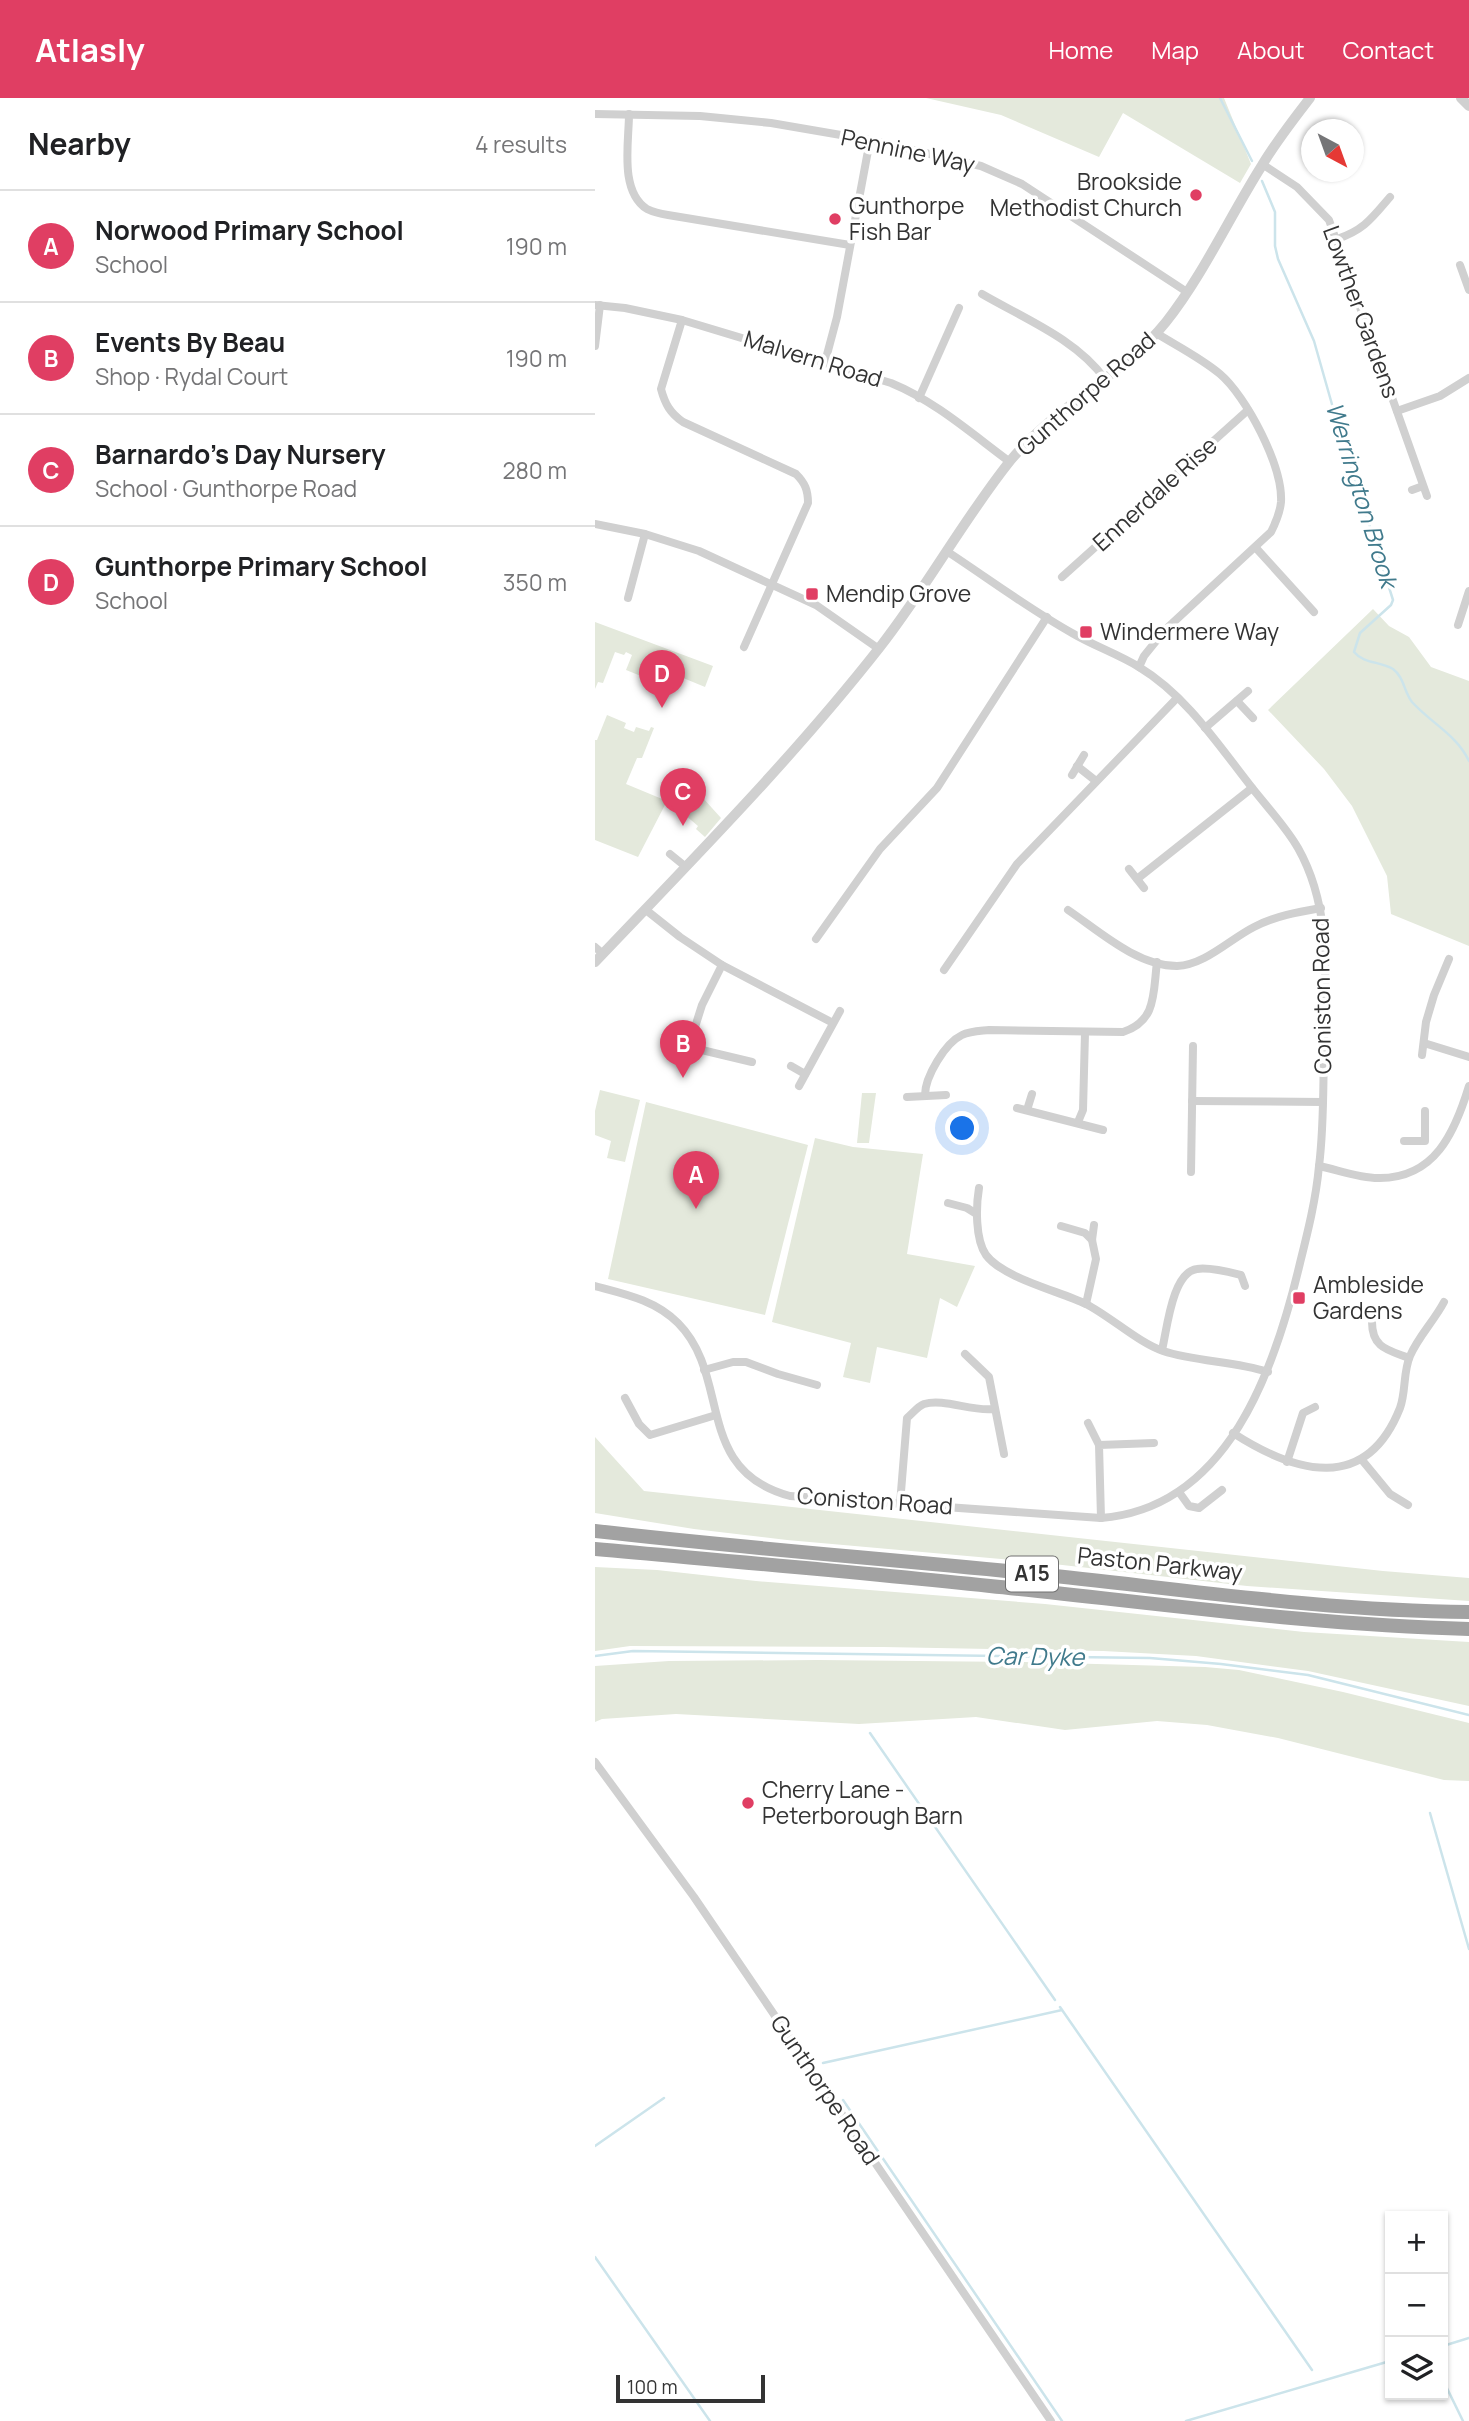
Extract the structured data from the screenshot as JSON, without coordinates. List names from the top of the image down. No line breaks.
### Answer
{"streets":{"highway":["Paston Parkway","A15"],"street":["Pennine Way","Lowther Gardens","Malvern Road","Gunthorpe Road","Ennerdale Rise","Coniston Road"]},"crossings":[["Pennine Way","Gunthorpe Road"],["Lowther Gardens","Gunthorpe Road"],["Malvern Road","Gunthorpe Road"],["Gunthorpe Road","Coniston Road"]],"water":["Werrington Brook","Car Dyke"],"places":{"other":["Brookside Methodist Church","Gunthorpe Fish Bar","Cherry Lane - Peterborough Barn"],"transit":["Mendip Grove","Windermere Way","Ambleside Gardens"]},"scale_bar":"100 m","north":"bottom right","page":{"header":"Atlasly","nav":["Home","Map","About","Contact"],"heading":["Nearby","4 results"],"list":[{"mark":"A","name":"Norwood Primary School","note":"School","value":"190 m"},{"mark":"B","name":"Events By Beau","note":"Shop · Rydal Court","value":"190 m"},{"mark":"C","name":"Barnardo's Day Nursery","note":"School · Gunthorpe Road","value":"280 m"},{"mark":"D","name":"Gunthorpe Primary School","note":"School","value":"350 m"}],"pins":["D","C","B","A"],"map_buttons":["+","−"],"scale":"100 m"}}
